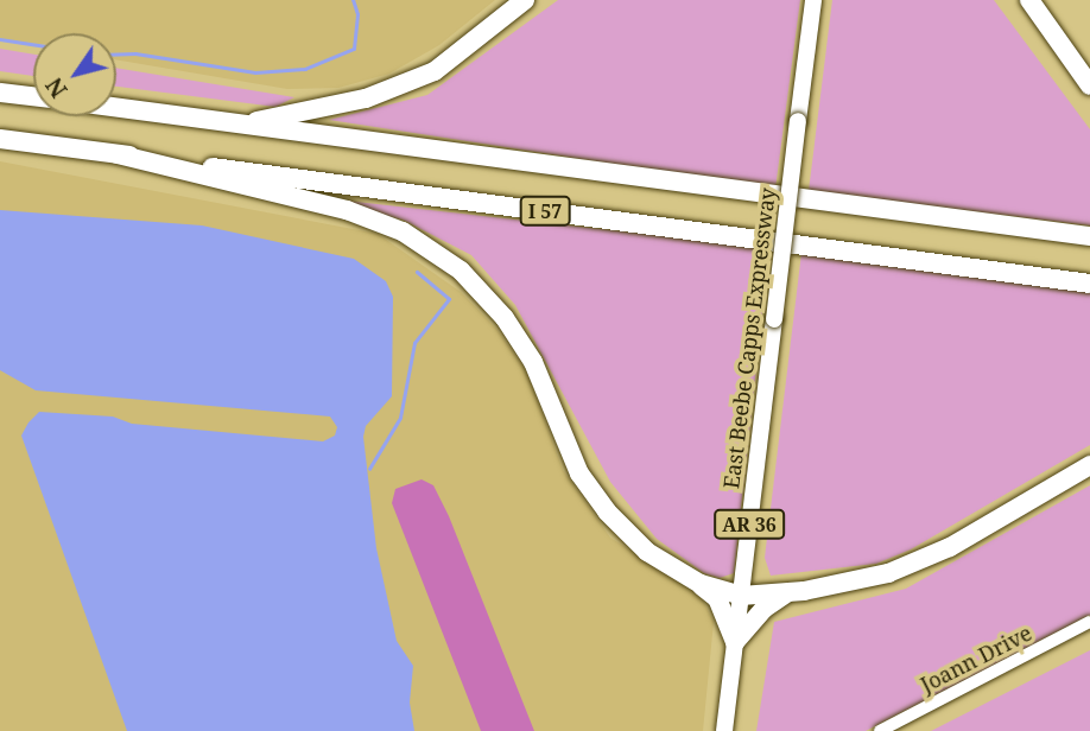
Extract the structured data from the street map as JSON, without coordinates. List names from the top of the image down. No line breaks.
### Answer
{"streets":{"highway":["I 57"],"main road":["East Beebe Capps Expressway","AR 36"],"street":["Joann Drive"]},"north":"bottom left"}
